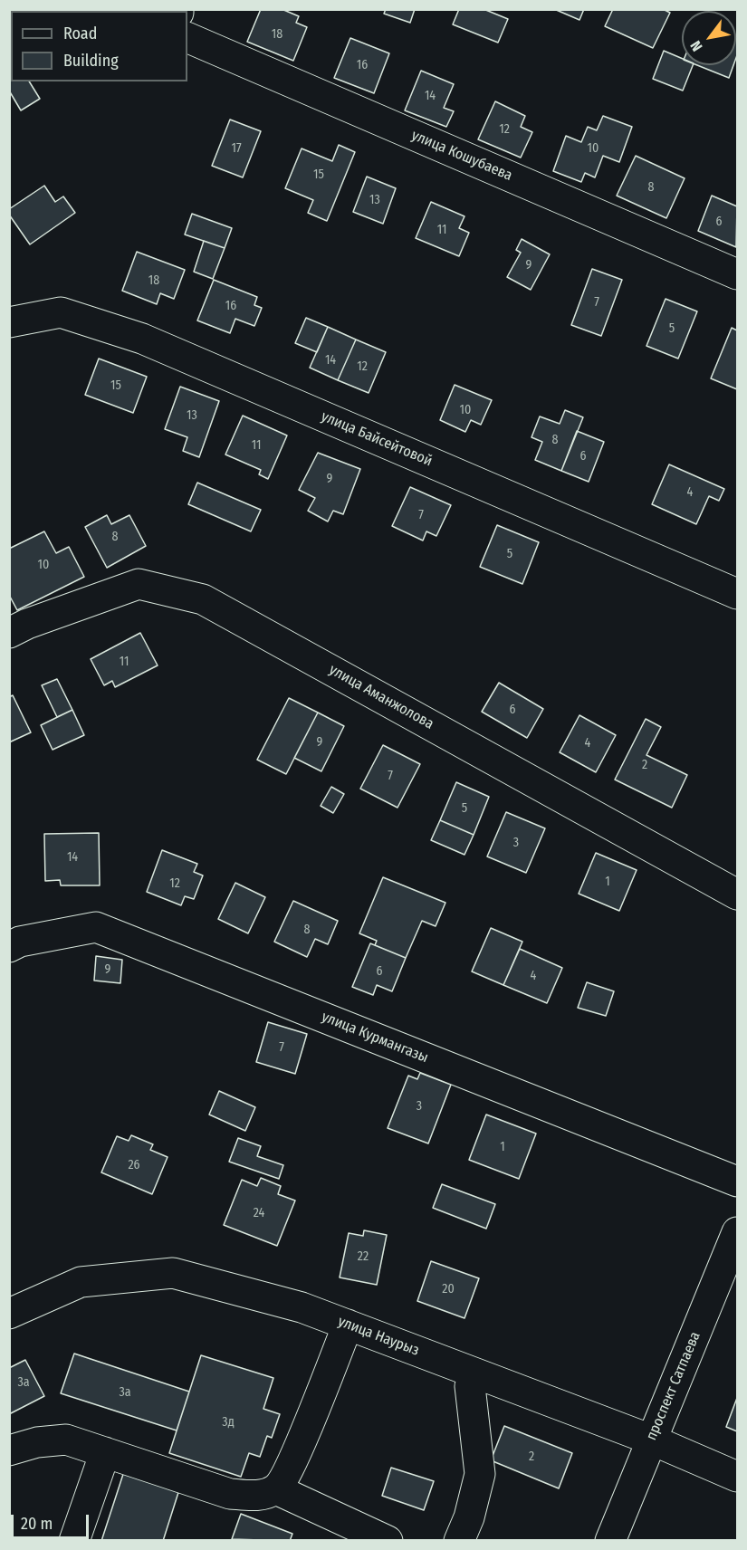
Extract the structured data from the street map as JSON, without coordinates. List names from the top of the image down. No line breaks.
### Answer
{"streets":{"street":["улица Кошубаева","улица Байсейтовой","улица Аманжолова","улица Курмангазы","улица Наурыз","проспект Сатпаева"]},"crossings":[["улица Наурыз","проспект Сатпаева"]],"house_numbers":["18","16","14","12","17","10","15","8","13","6","11","9","18","7","16","5","14","12","15","10","13","8","11","6","9","4","7","8","5","10","11","6","9","4","2","7","5","3","14","1","12","8","9","6","4","7","3","1","26","24","22","20","3а","3а","3д","2"],"legend":["Road","Building"],"scale_bar":"20 m","north":"bottom left"}
